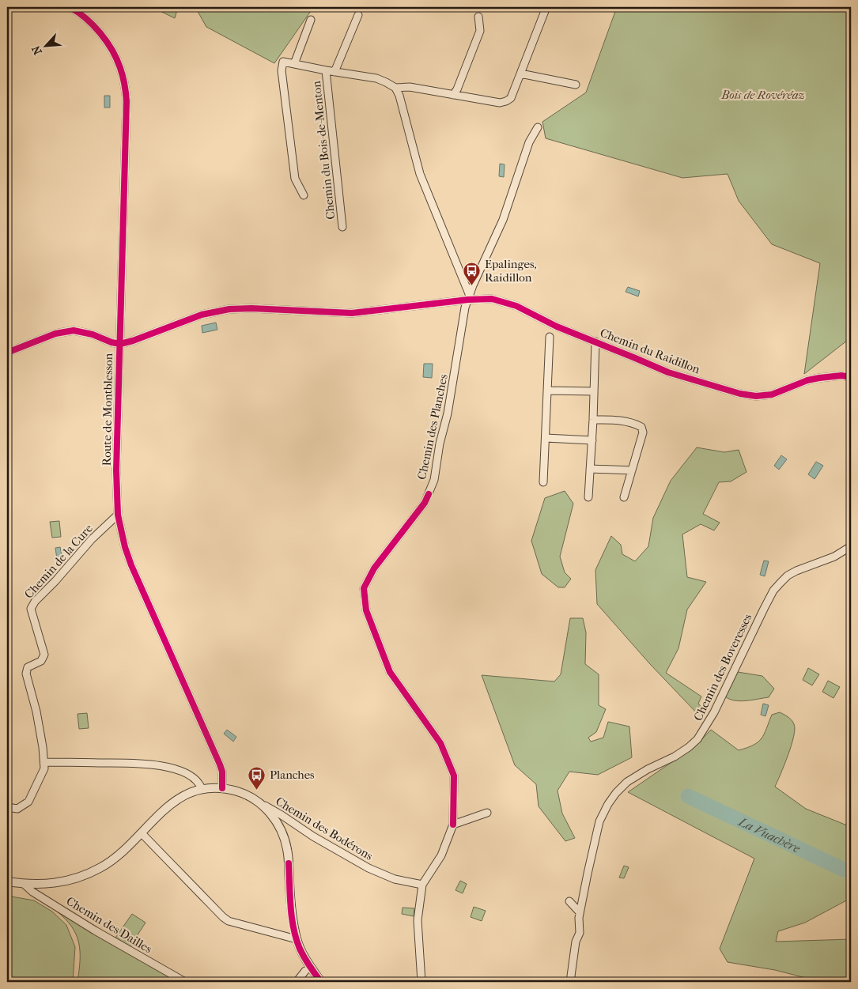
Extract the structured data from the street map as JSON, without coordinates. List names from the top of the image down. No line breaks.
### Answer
{"streets":{"street":["Chemin du Bois-de-Menton","Chemin du Raidillon","Route de Montblesson","Chemin des Planches","Chemin de la Cure","Chemin des Boveresses","Chemin des Bodérons","Chemin des Dailles"]},"crossings":[["Chemin du Raidillon","Route de Montblesson"],["Chemin du Raidillon","Chemin des Planches"],["Route de Montblesson","Chemin de la Cure"],["Chemin des Planches","Chemin des Bodérons"]],"water":["La Vuachère"],"parks":["Bois de Rovéréaz"],"places":{"bus stop":["Epalinges, Raidillon","Planches"]},"north":"bottom left"}
